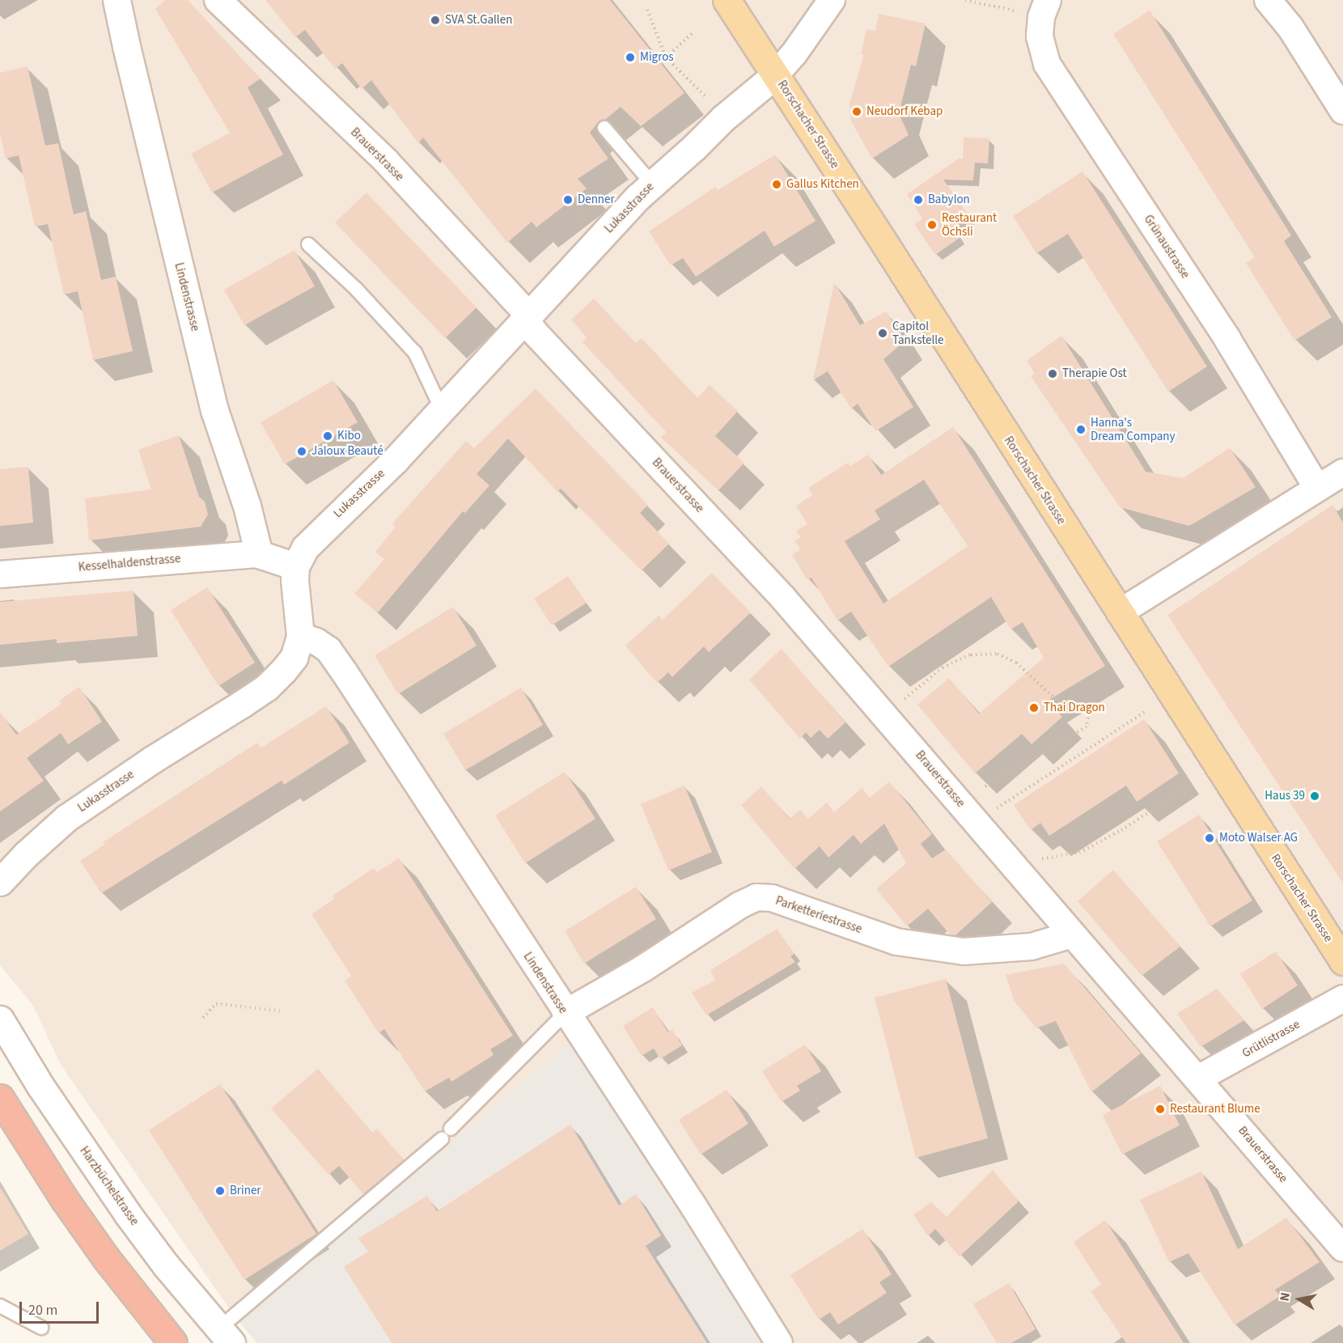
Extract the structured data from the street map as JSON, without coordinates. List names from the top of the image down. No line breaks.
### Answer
{"streets":{"main road":["Rorschacher Strasse","Lukasstrasse","Lindenstrasse","Harzbüchelstrasse"],"street":["Brauerstrasse","Grünaustrasse","Kesselhaldenstrasse","Parketteriestrasse","Grütlistrasse"]},"crossings":[["Rorschacher Strasse","Lukasstrasse"],["Brauerstrasse","Lukasstrasse"],["Brauerstrasse","Parketteriestrasse"],["Brauerstrasse","Grütlistrasse"],["Lukasstrasse","Lindenstrasse"],["Lindenstrasse","Kesselhaldenstrasse"],["Lindenstrasse","Parketteriestrasse"]],"places":["SVA St.Gallen","Migros","Neudorf Kebap","Gallus Kitchen","Denner","Babylon","Restaurant Öchsli","Capitol Tankstelle","Therapie Ost","Hanna's Dream Company","Kibo","Jaloux Beauté","Thai Dragon","Haus 39","Moto Walser AG","Restaurant Blume","Briner"],"scale_bar":"20 m","north":"left"}
